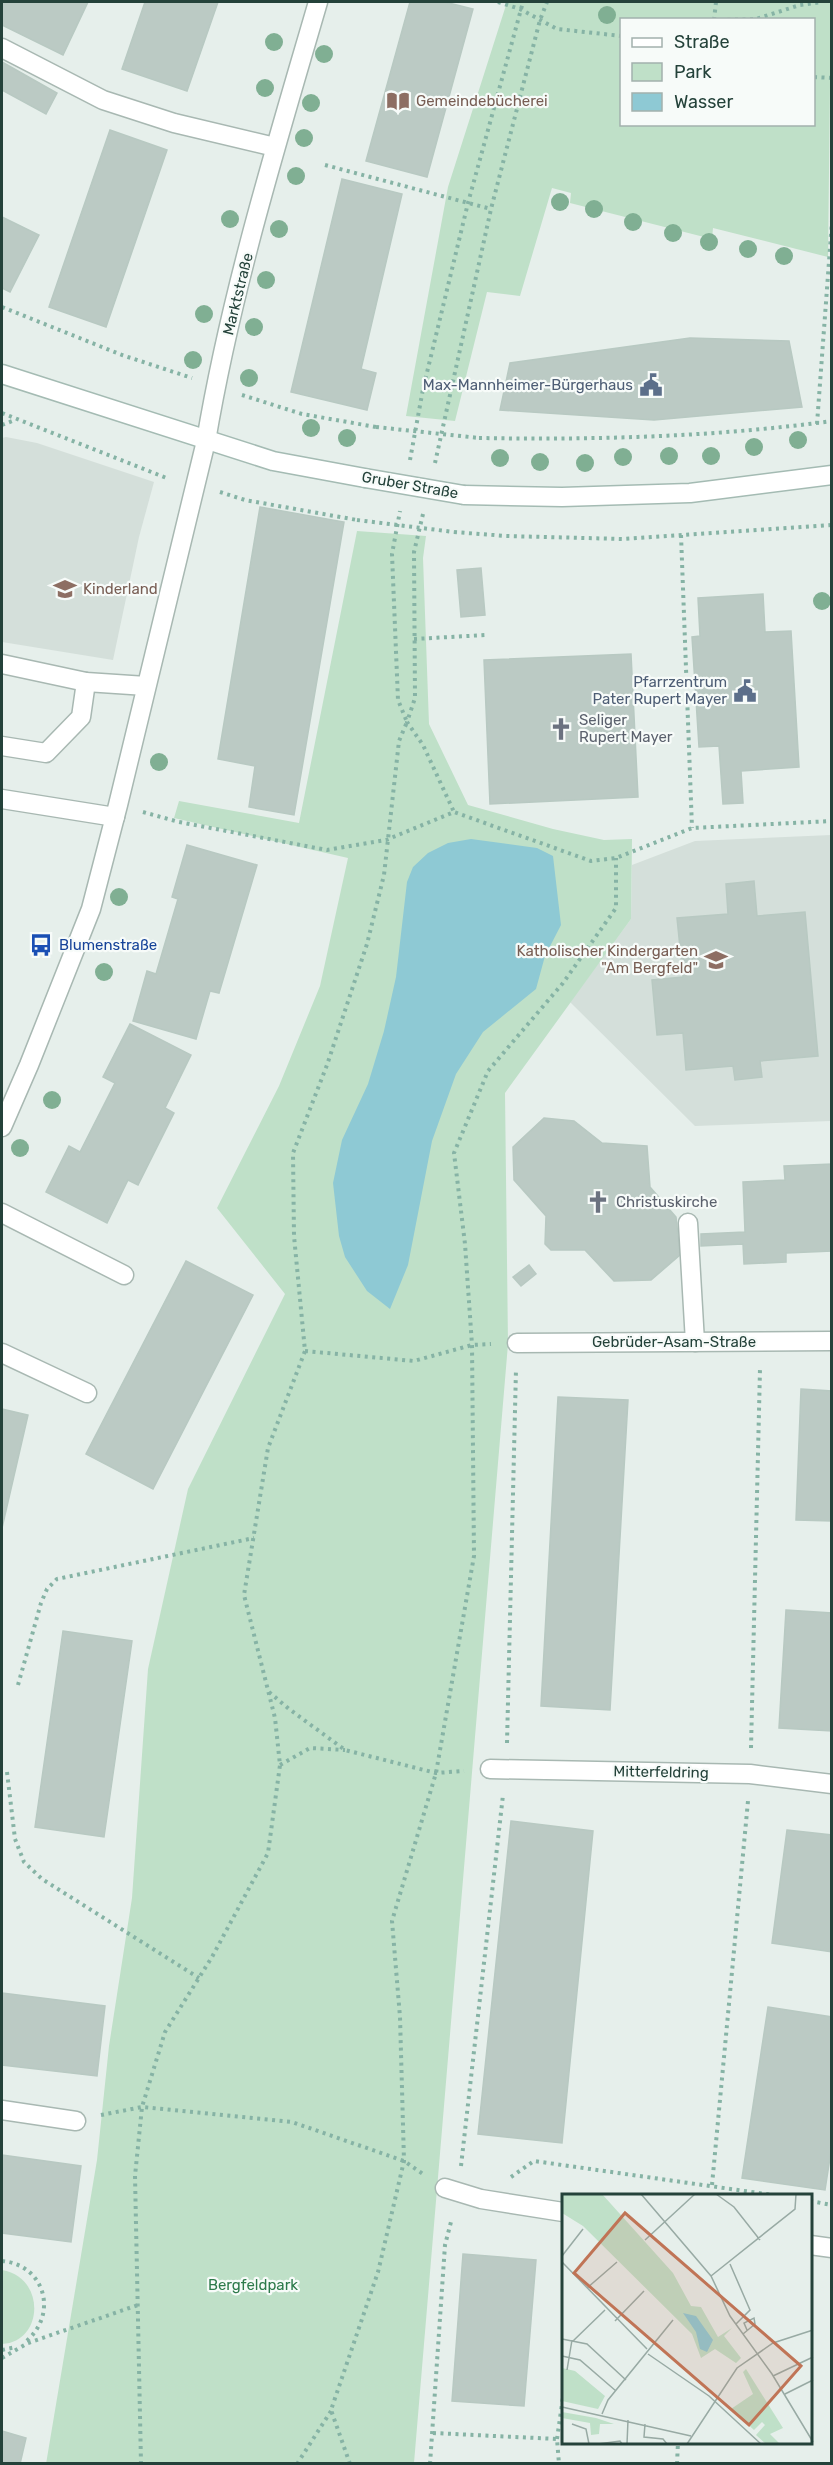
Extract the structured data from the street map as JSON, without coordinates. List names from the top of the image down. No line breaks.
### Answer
{"streets":{"street":["Marktstraße","Gruber Straße","Gebrüder-Asam-Straße","Mitterfeldring"]},"crossings":[["Marktstraße","Gruber Straße"]],"parks":["Bergfeldpark"],"places":{"library":["Gemeindebücherei"],"public building":["Max-Mannheimer-Bürgerhaus","Pfarrzentrum Pater Rupert Mayer"],"school or university":["Kinderland","Katholischer Kindergarten \"Am Bergfeld\""],"church":["Seliger Rupert Mayer","Christuskirche"],"bus stop":["Blumenstraße"]},"legend":["Straße","Park","Wasser"]}
